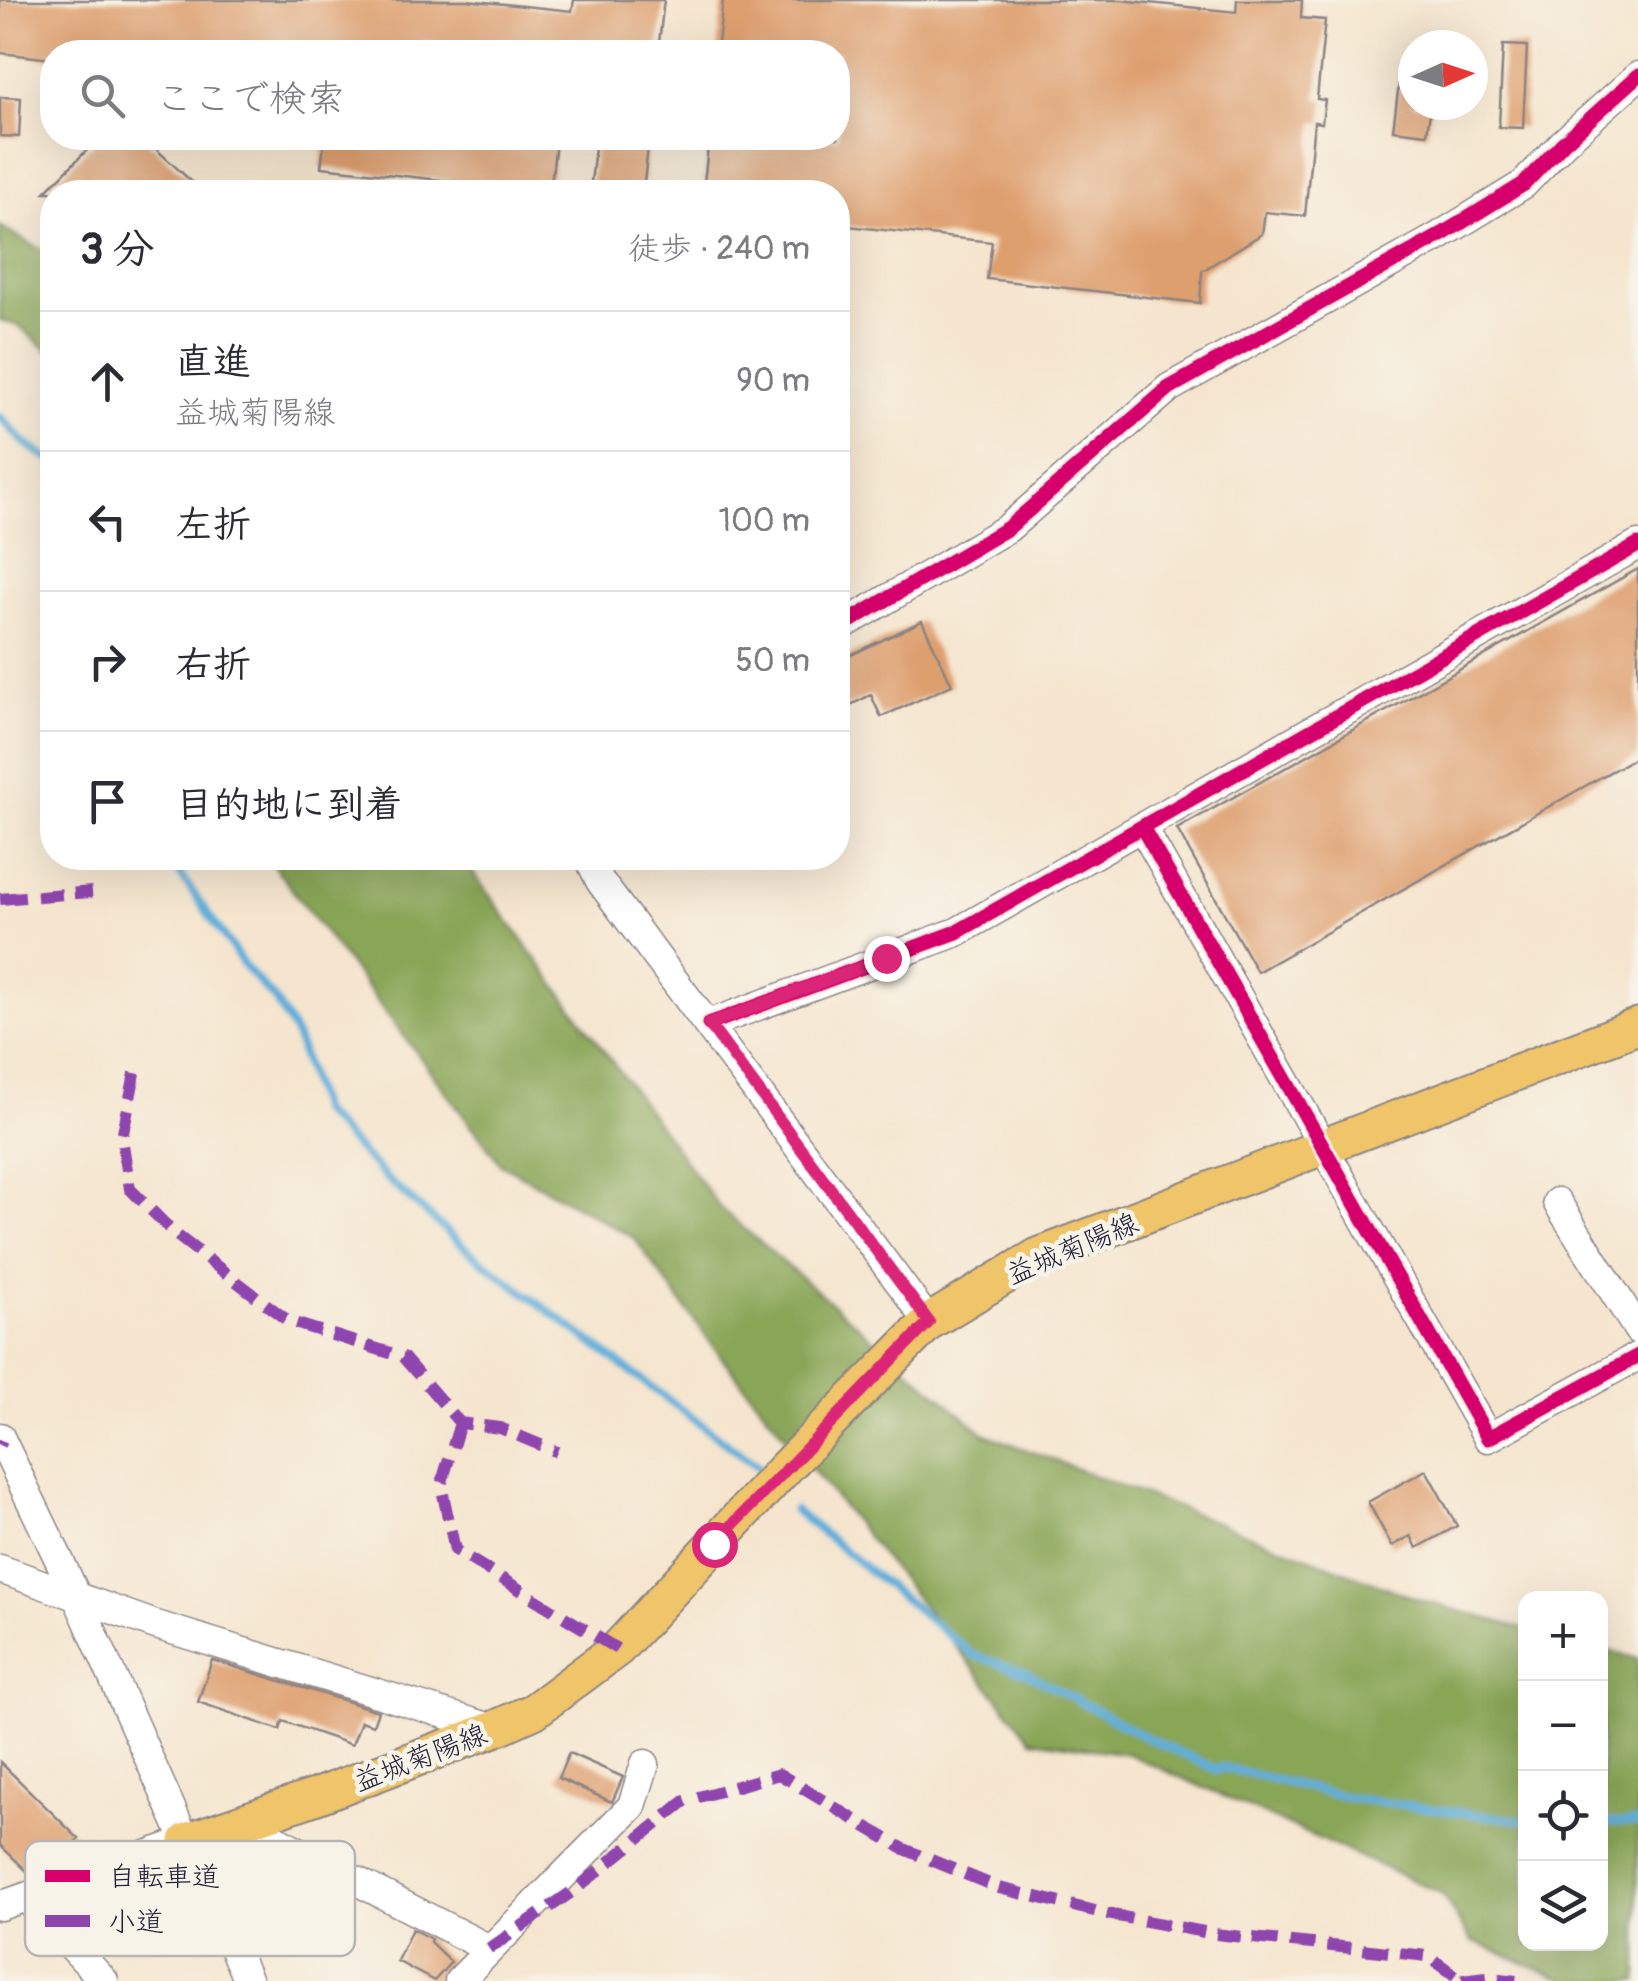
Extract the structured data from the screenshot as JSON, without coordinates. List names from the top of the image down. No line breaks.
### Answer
{"streets":{"main road":["益城菊陽線"]},"legend":["自転車道","小道"],"north":"right","page":{"search":"ここで検索","heading":["3 分","徒歩 · 240 m"],"list":[["直進","益城菊陽線","90 m"],["左折","100 m"],["右折","50 m"],"目的地に到着"],"map_buttons":["+","−"]}}
